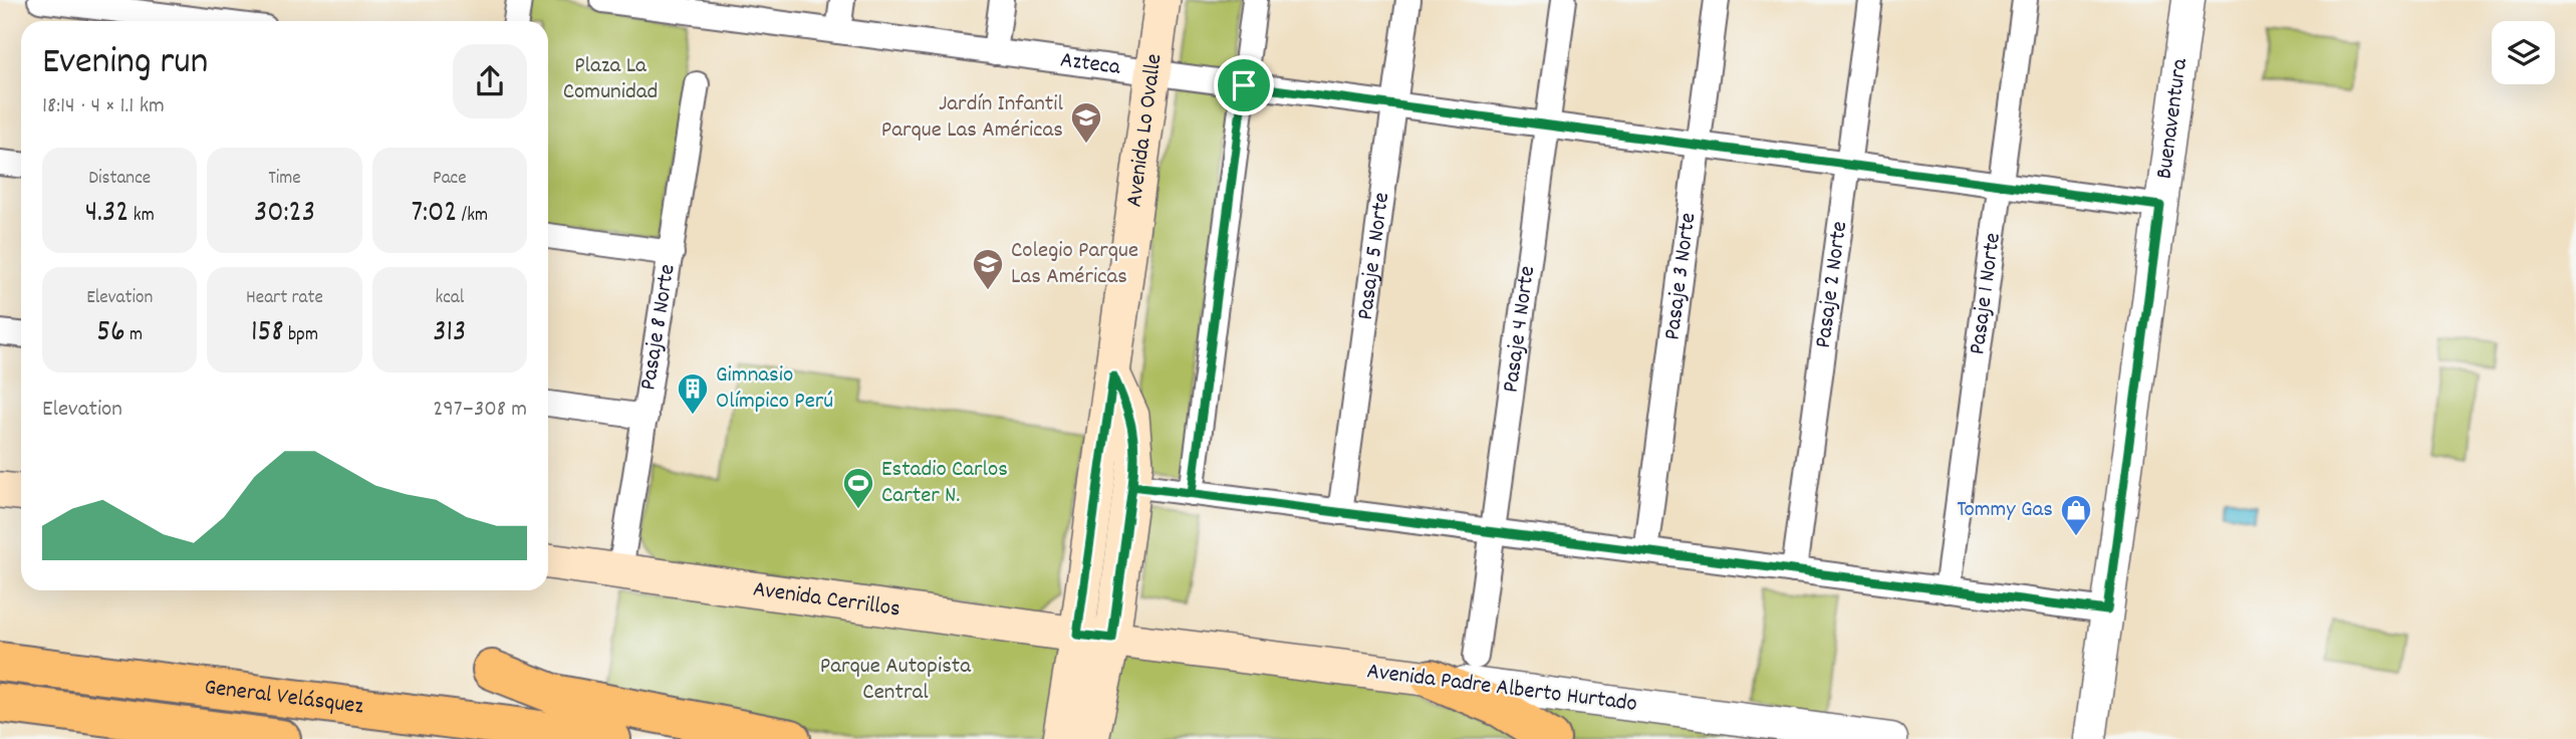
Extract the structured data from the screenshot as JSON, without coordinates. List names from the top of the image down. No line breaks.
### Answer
{"streets":{"highway":["General Velásquez"],"main road":["Avenida Lo Ovalle","Avenida Cerrillos","Avenida Padre Alberto Hurtado"],"street":["Azteca","Buenaventura","Pasaje 5 Norte","Pasaje 3 Norte","Pasaje 2 Norte","Pasaje 1 Norte","Pasaje 8 Norte","Pasaje 4 Norte"]},"crossings":[["Azteca","Buenaventura"],["Azteca","Avenida Lo Ovalle"],["Azteca","Pasaje 5 Norte"],["Azteca","Pasaje 3 Norte"],["Azteca","Pasaje 2 Norte"],["Azteca","Pasaje 1 Norte"],["Azteca","Pasaje 4 Norte"],["Avenida Lo Ovalle","Avenida Cerrillos"],["Pasaje 8 Norte","Avenida Cerrillos"],["Avenida Cerrillos","Avenida Padre Alberto Hurtado"]],"parks":["Plaza La Comunidad","Parque Autopista Central"],"places":{"school or university":["Jardín Infantil Parque Las Américas","Colegio Parque Las Américas"],"building":["Gimnasio Olímpico Perú"],"sports":["Estadio Carlos Carter N."],"shop":["Tommy Gas"]},"page":{"heading":["Evening run","18:14 · 4 × 1.1 km"],"stats":[["Distance","4.32 km"],["Time","30:23"],["Pace","7:02 /km"],["Elevation","56 m"],["Heart rate","158 bpm"],["kcal","313"]],"chart":["Elevation","297–308 m"]}}
